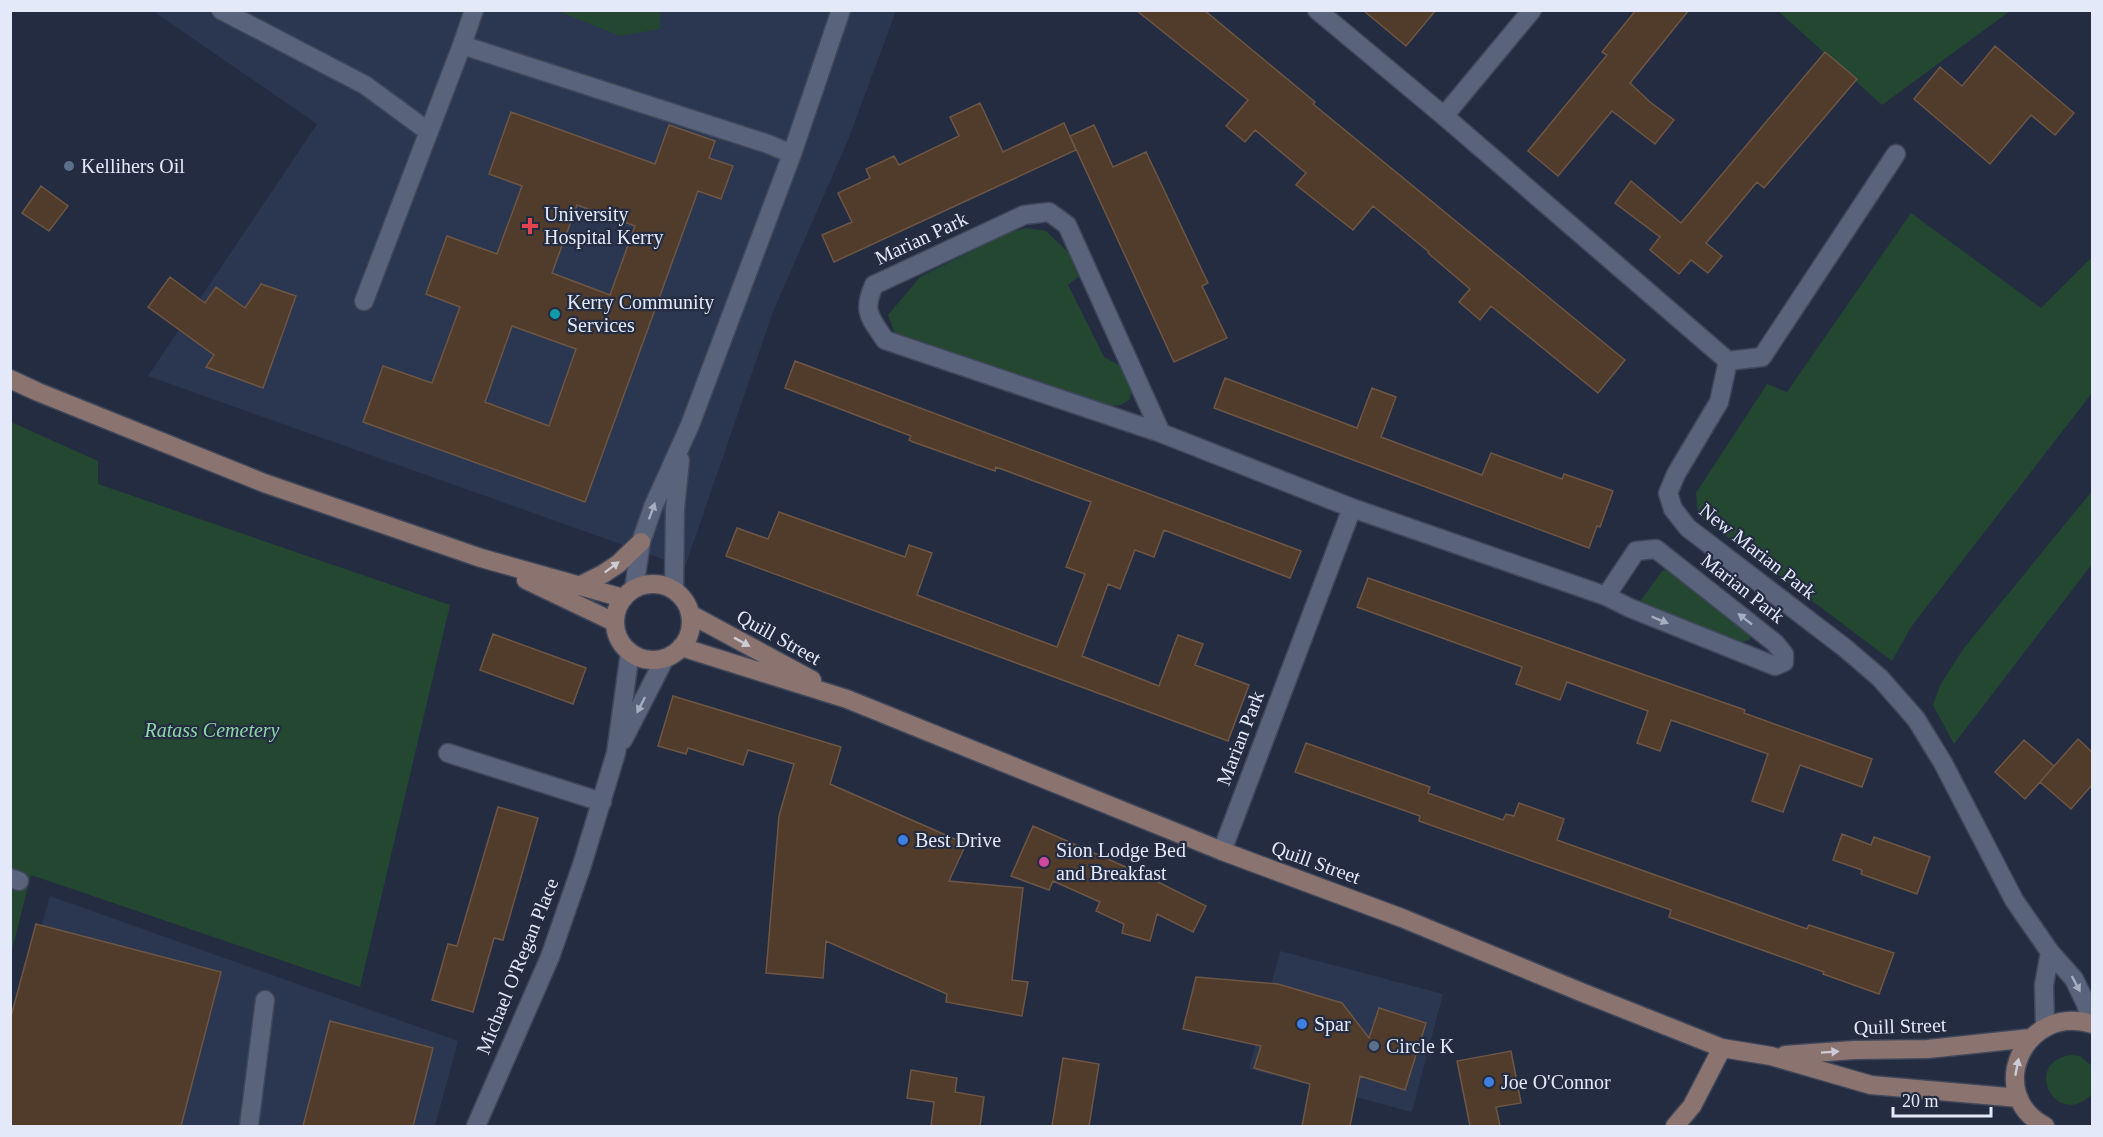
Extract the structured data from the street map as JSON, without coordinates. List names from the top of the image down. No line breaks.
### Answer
{"streets":{"main road":["Quill Street"],"street":["Marian Park","New Marian Park","Michael O'Regan Place"]},"crossings":[["Marian Park","Quill Street"]],"parks":["Ratass Cemetery"],"places":{"other":["Kellihers Oil","Kerry Community Services","Best Drive","Sion Lodge Bed and Breakfast","Spar","Circle K","Joe O'Connor"],"health":["University Hospital Kerry"]},"scale_bar":"20 m"}
